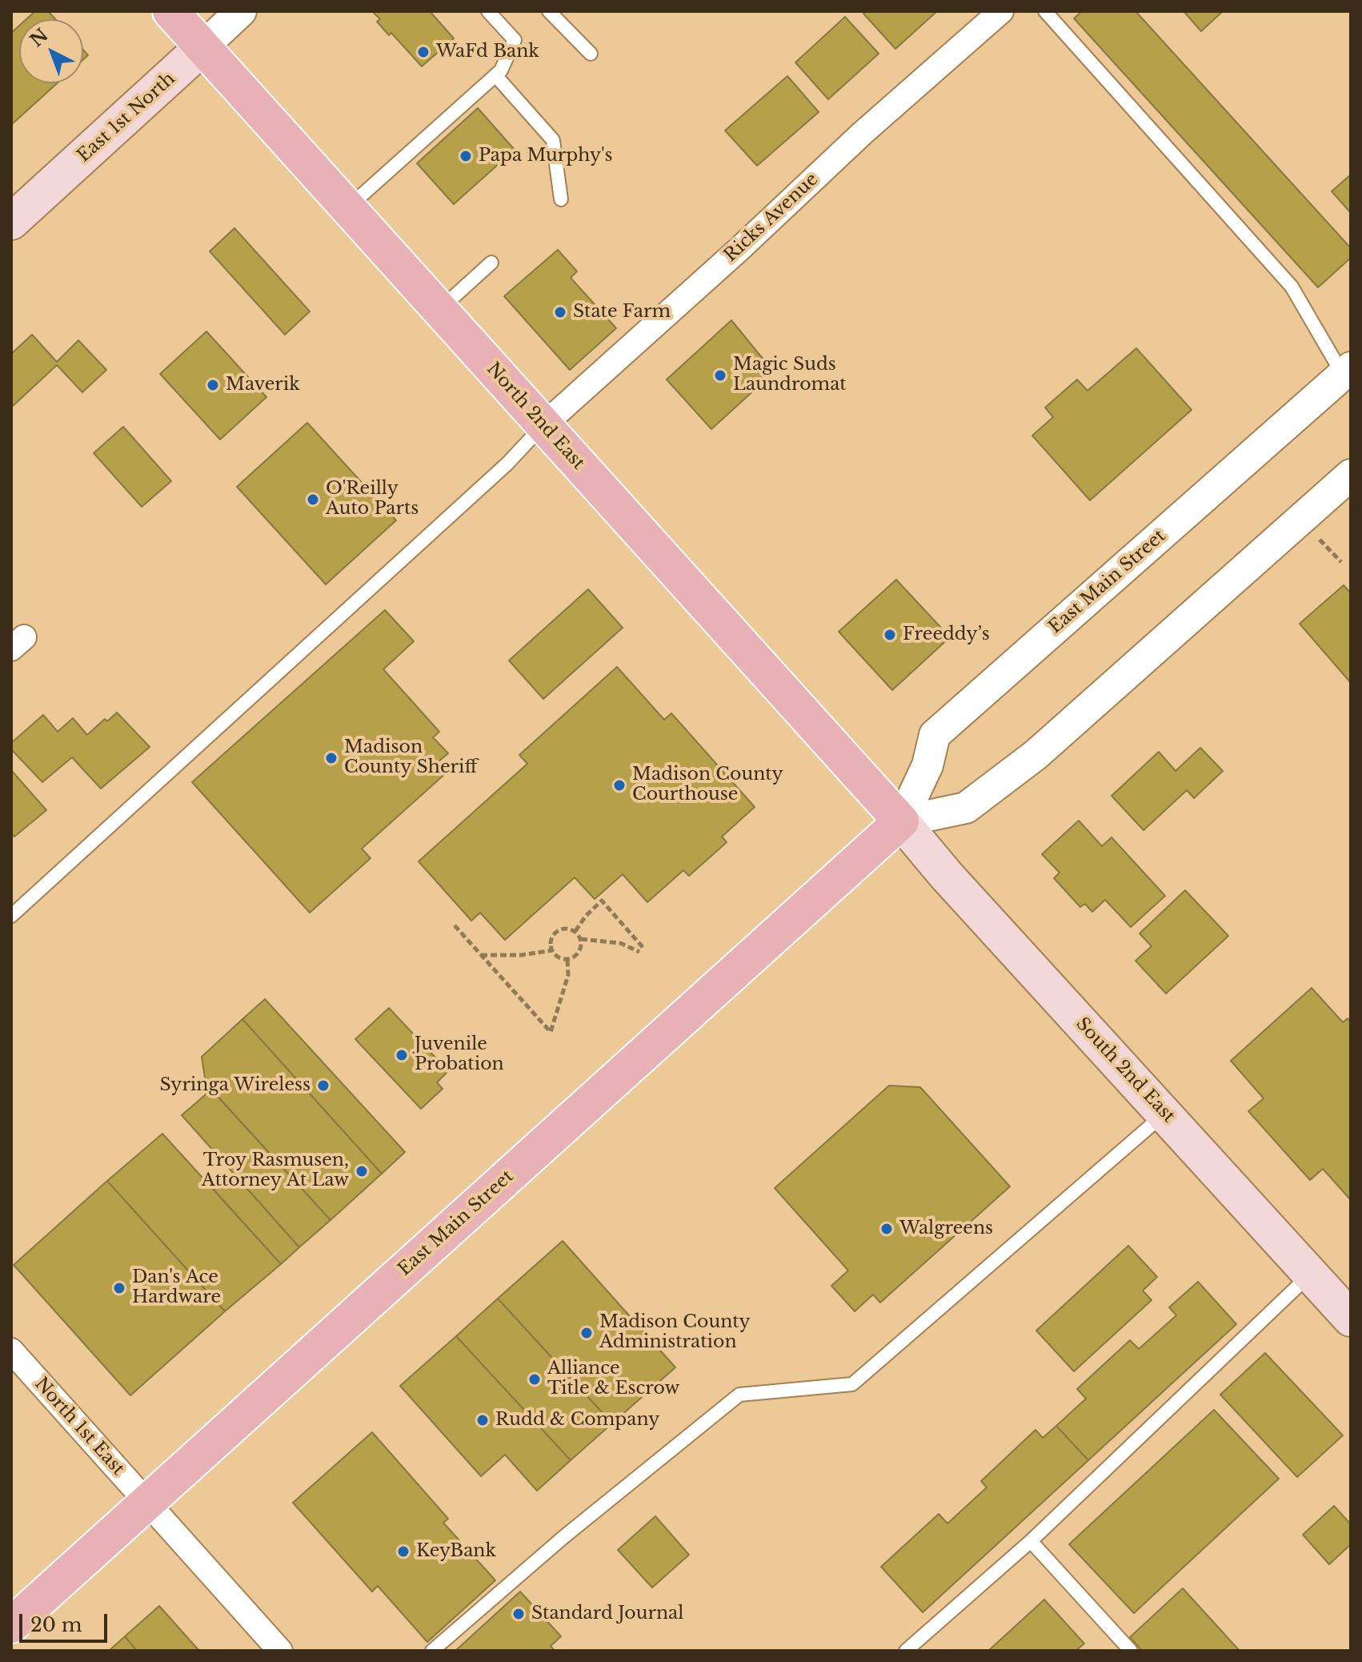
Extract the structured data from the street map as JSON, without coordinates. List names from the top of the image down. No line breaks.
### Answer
{"streets":{"main road":["East 1st North","North 2nd East","East Main Street","South 2nd East"],"street":["Ricks Avenue","North 1st East"]},"crossings":[["East 1st North","North 2nd East"],["Ricks Avenue","North 2nd East"],["North 2nd East","East Main Street"],["North 2nd East","South 2nd East"],["East Main Street","South 2nd East"],["East Main Street","North 1st East"]],"places":["WaFd Bank","Papa Murphy's","State Farm","Magic Suds Laundromat","Maverik","O'Reilly Auto Parts","Freeddy’s","Madison County Sheriff","Madison County Courthouse","Juvenile Probation","Syringa Wireless","Troy Rasmusen, Attorney At Law","Walgreens","Dan's Ace Hardware","Madison County Administration","Alliance Title & Escrow","Rudd & Company","KeyBank","Standard Journal"],"scale_bar":"20 m","north":"top left"}
